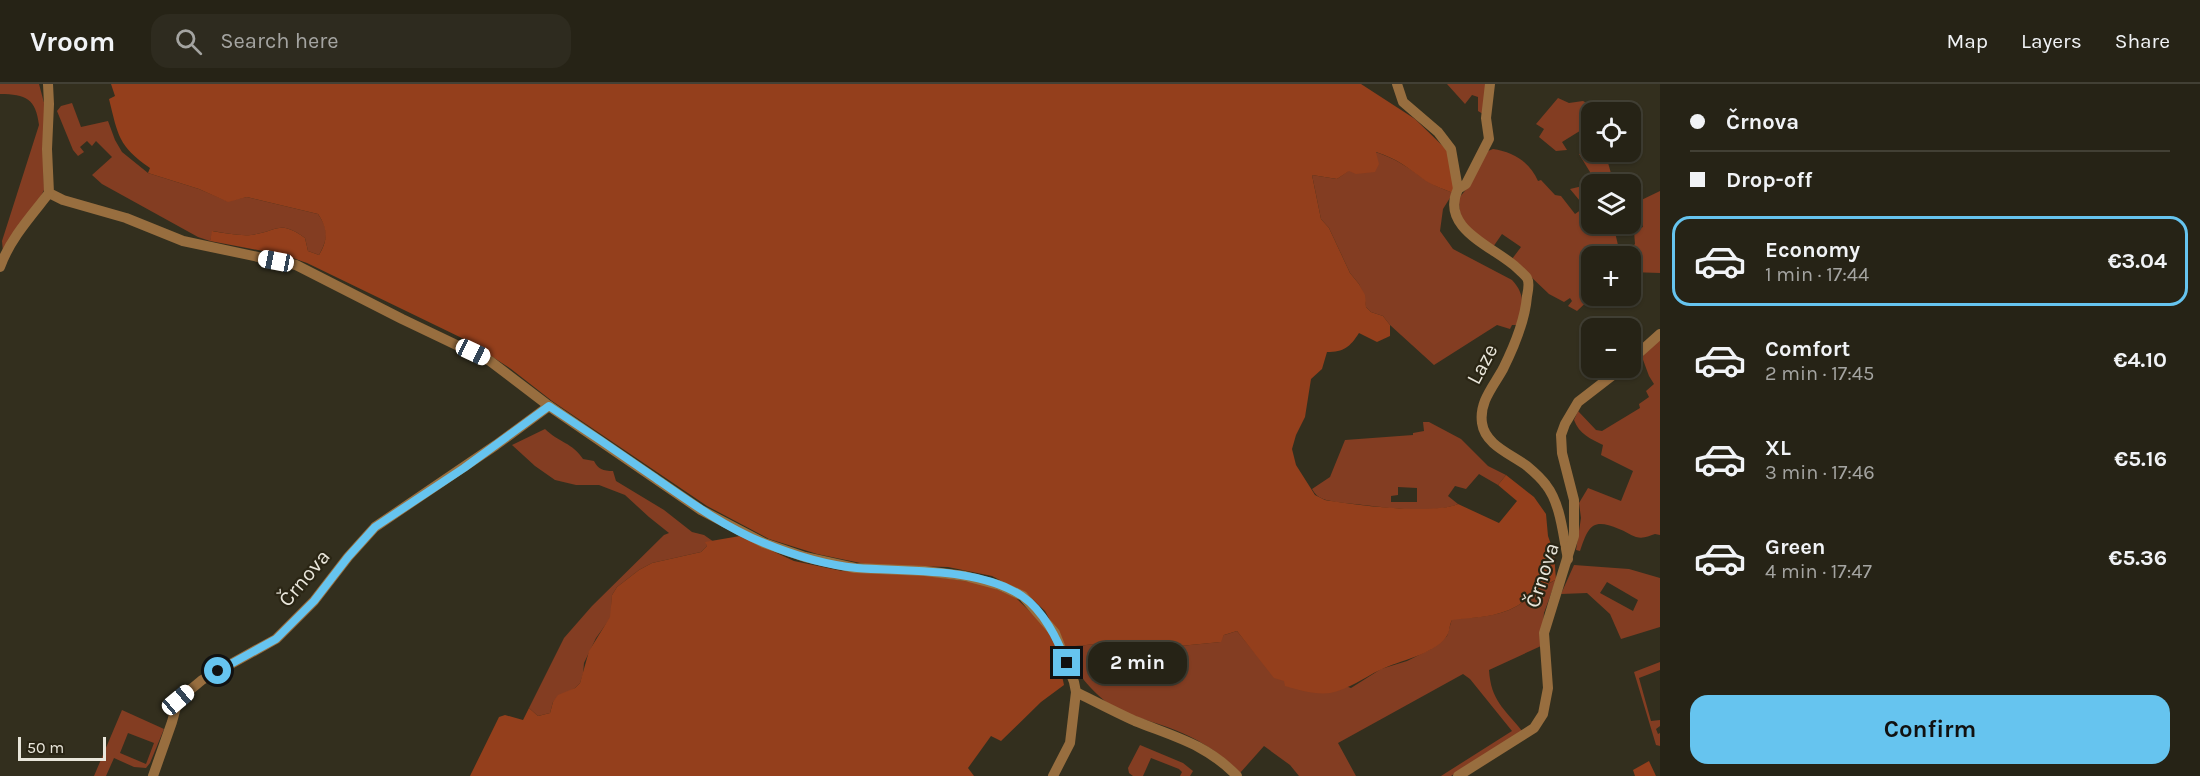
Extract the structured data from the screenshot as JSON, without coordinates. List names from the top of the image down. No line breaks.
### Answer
{"streets":{"street":["Laze","Črnova"]},"crossings":[["Laze","Črnova"]],"scale_bar":"50 m","page":{"header":"Vroom","search":"Search here","nav":["Map","Layers","Share"],"banner":["Črnova","Drop-off"],"map_buttons":["+","−"],"list":[{"name":"Economy","note":"1 min · 17:44","value":"€3.04"},{"name":"Comfort","note":"2 min · 17:45","value":"€4.10"},{"name":"XL","note":"3 min · 17:46","value":"€5.16"},{"name":"Green","note":"4 min · 17:47","value":"€5.36"}],"bubble":"2 min","buttons":"Confirm","scale":"50 m"}}
